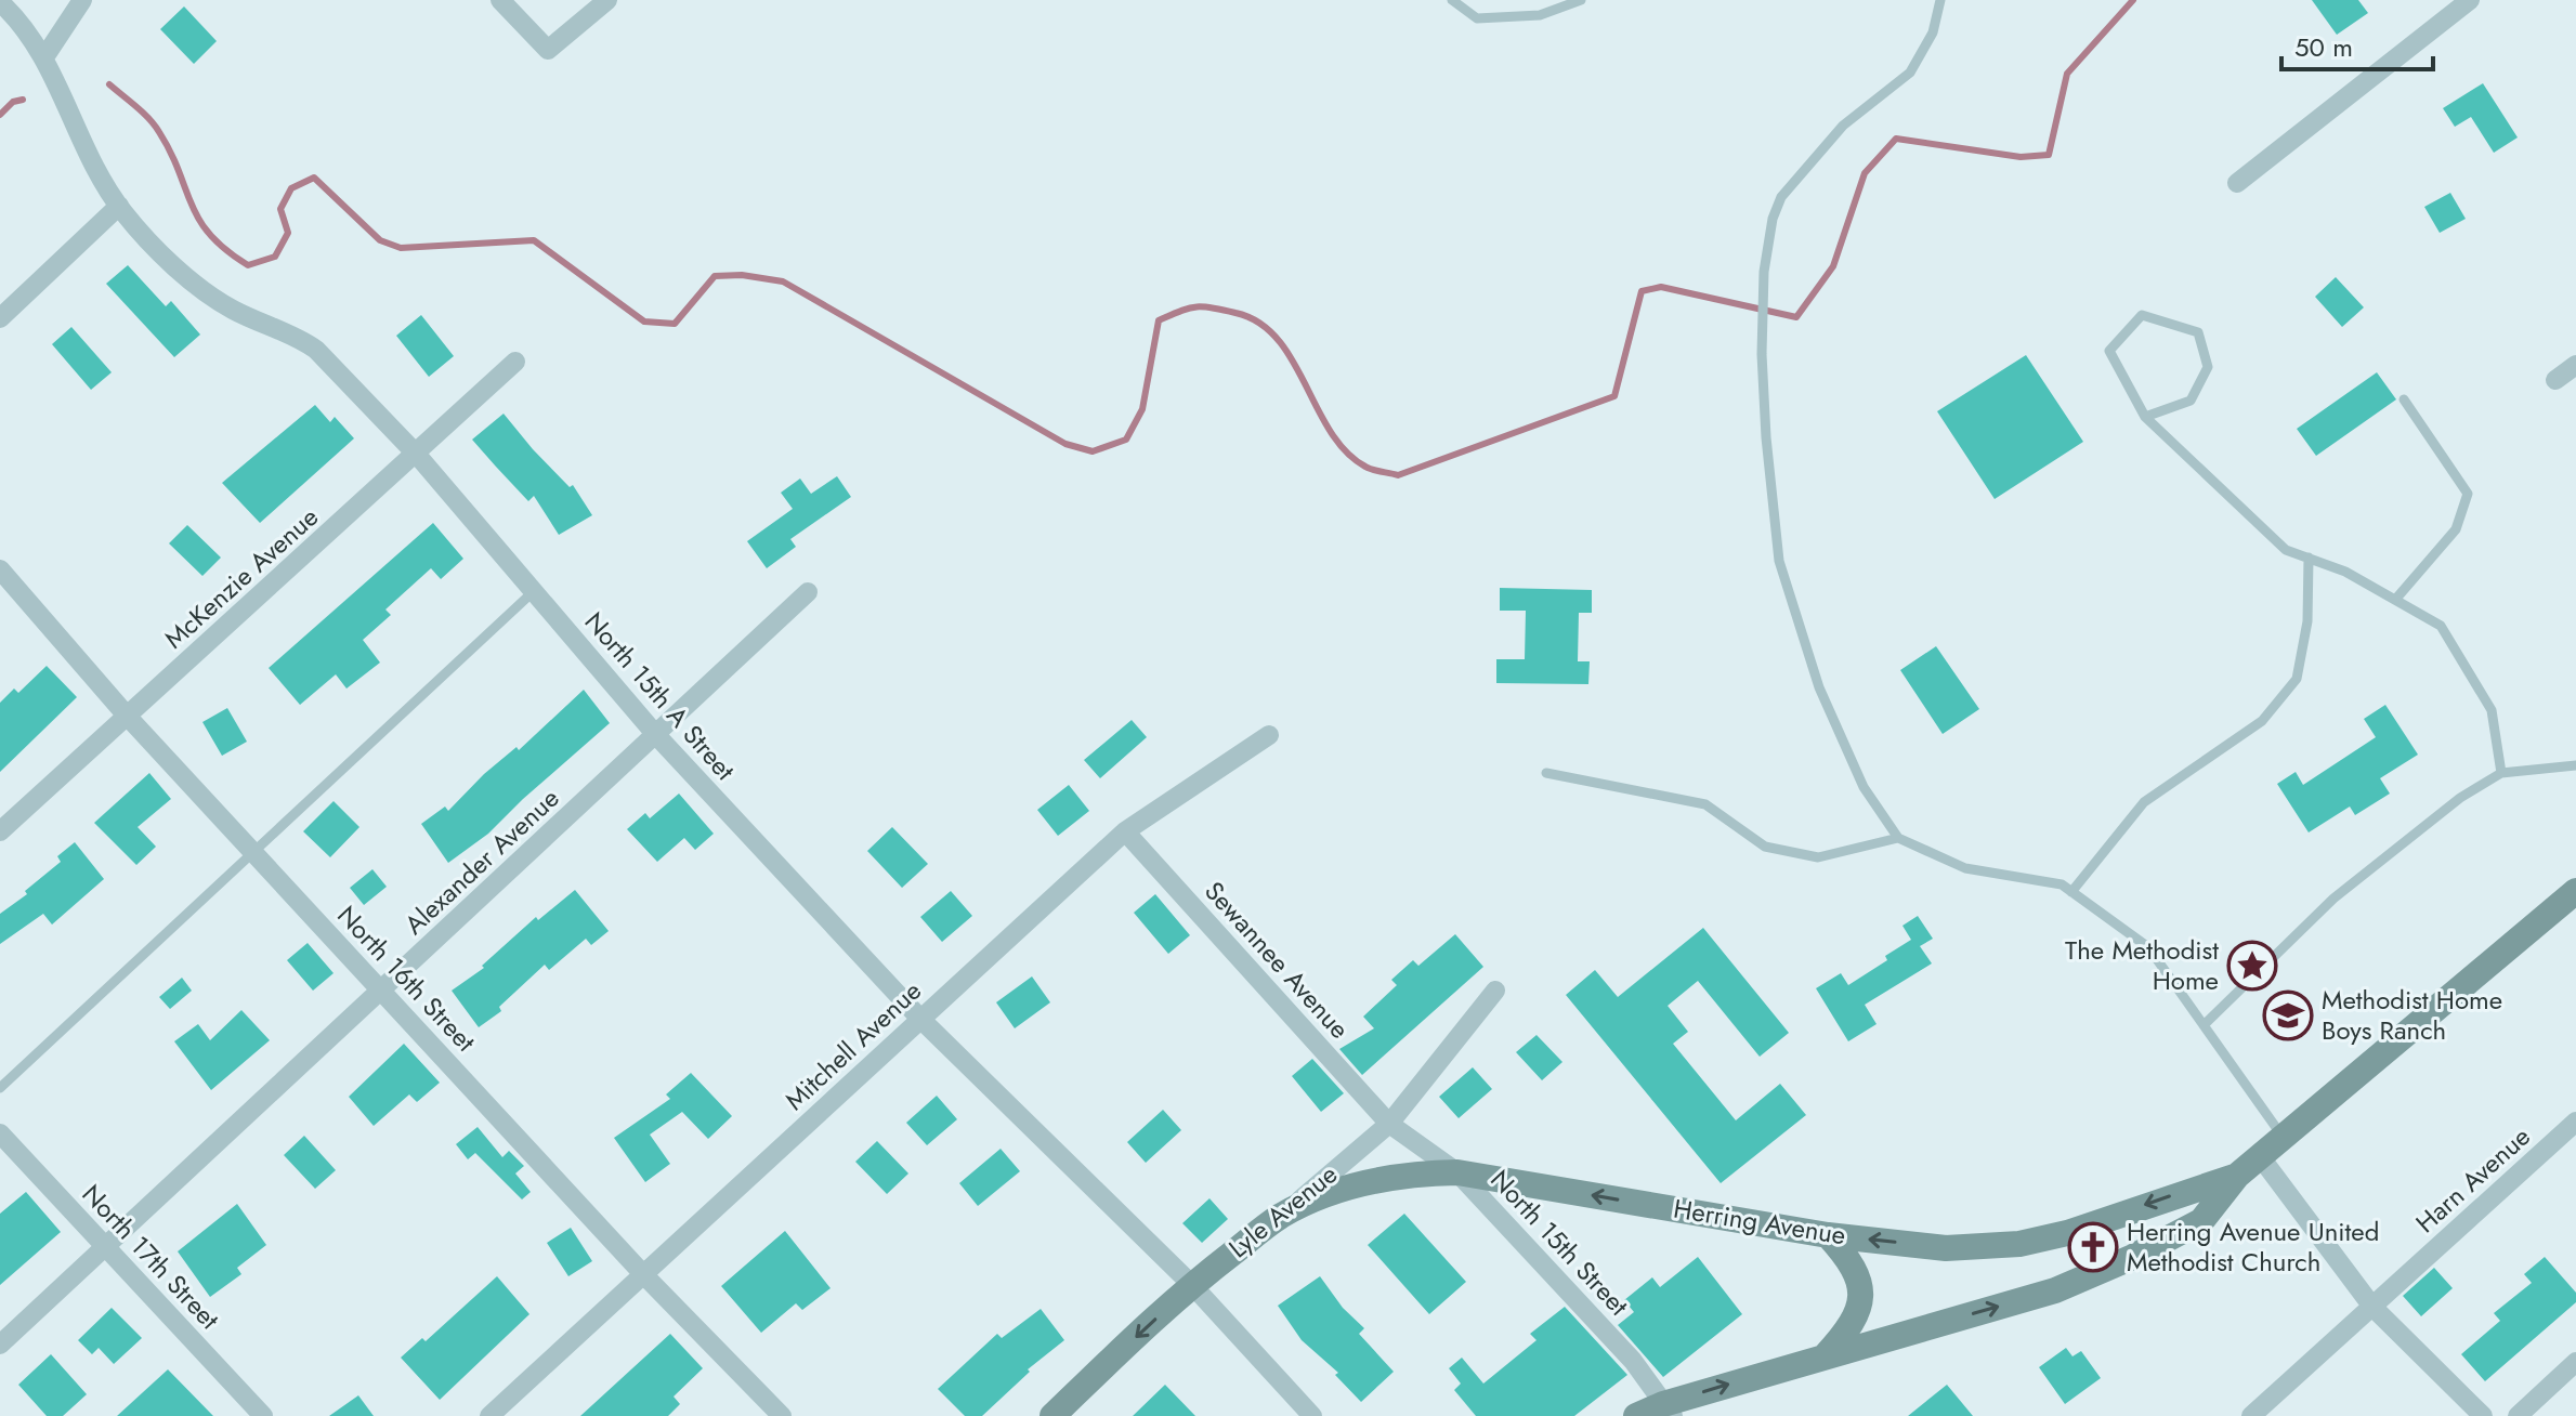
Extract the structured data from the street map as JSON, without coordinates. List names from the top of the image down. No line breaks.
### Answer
{"streets":{"main road":["Lyle Avenue","Herring Avenue"],"street":["McKenzie Avenue","North 15th A Street","Alexander Avenue","Sewannee Avenue","North 16th Street","Mitchell Avenue","Harn Avenue","North 15th Street","North 17th Street"]},"crossings":[["McKenzie Avenue","North 15th A Street"],["McKenzie Avenue","North 16th Street"],["North 15th A Street","Alexander Avenue"],["North 15th A Street","Mitchell Avenue"],["North 15th A Street","Lyle Avenue"],["Alexander Avenue","North 16th Street"],["Alexander Avenue","North 17th Street"],["Sewannee Avenue","Mitchell Avenue"],["Sewannee Avenue","Lyle Avenue"],["Sewannee Avenue","North 15th Street"],["North 16th Street","Mitchell Avenue"],["Lyle Avenue","Herring Avenue"],["Lyle Avenue","North 15th Street"],["Herring Avenue","North 15th Street"]],"places":{"place":["The Methodist Home"],"school or university":["Methodist Home Boys Ranch"],"church":["Herring Avenue United Methodist Church"]},"scale_bar":"50 m"}
